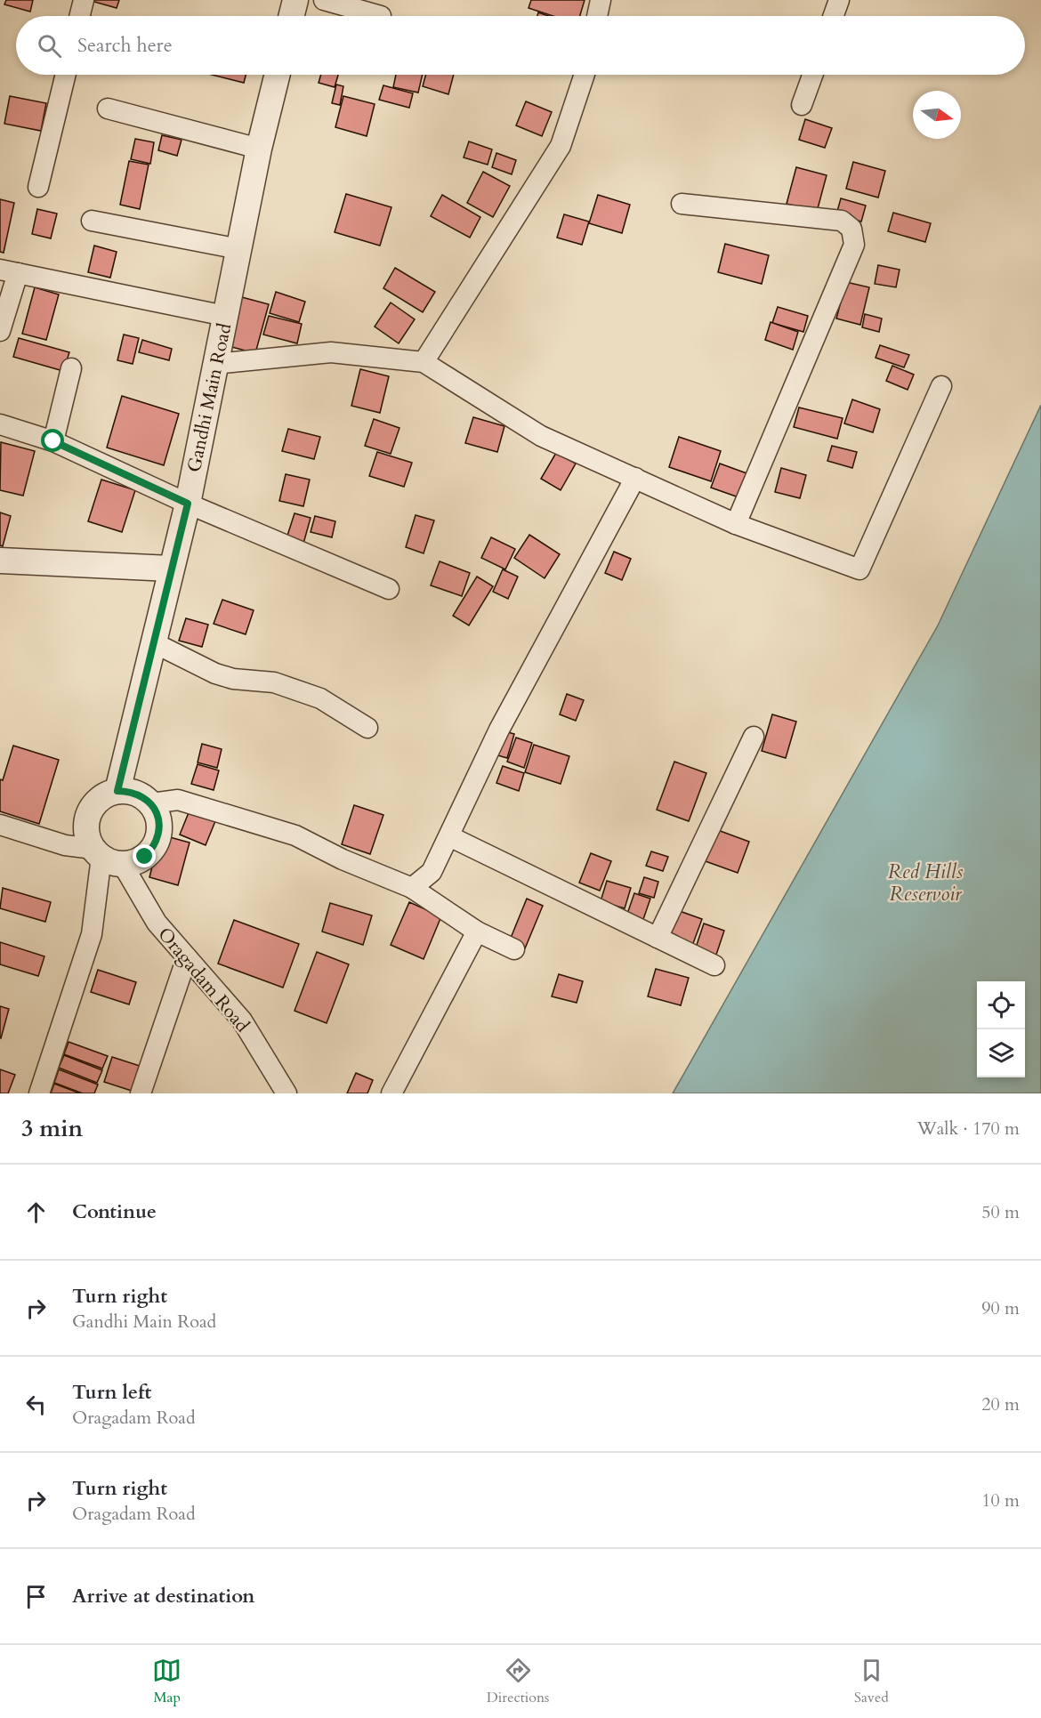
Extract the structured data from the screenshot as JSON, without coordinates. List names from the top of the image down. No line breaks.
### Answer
{"streets":{"street":["Gandhi Main Road","Oragadam Road"]},"crossings":[["Gandhi Main Road","Oragadam Road"]],"water":["Red Hills Reservoir"],"north":"right","page":{"search":"Search here","heading":["3 min","Walk · 170 m"],"list":[["Continue","50 m"],["Turn right","Gandhi Main Road","90 m"],["Turn left","Oragadam Road","20 m"],["Turn right","Oragadam Road","10 m"],"Arrive at destination"],"nav":["Map","Directions","Saved"]}}
